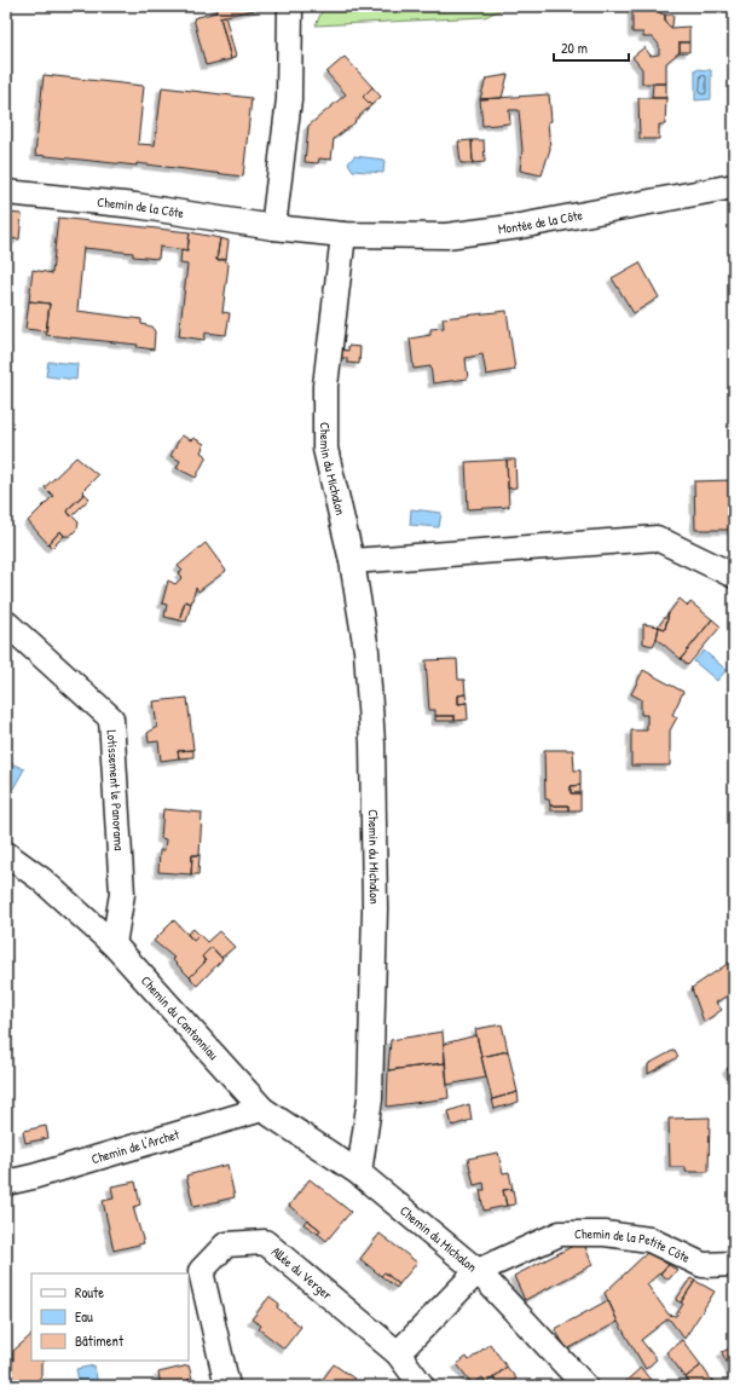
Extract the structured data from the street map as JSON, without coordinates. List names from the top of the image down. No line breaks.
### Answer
{"streets":{"street":["Chemin de la Côte","Montée de la Côte","Chemin du Michalon","Lotissement le Panorama","Chemin du Cantonniau","Chemin de l'Archet","Chemin de la Petite Côte","Allée du Verger"]},"crossings":[["Chemin de la Côte","Montée de la Côte"],["Chemin de la Côte","Chemin du Michalon"],["Montée de la Côte","Chemin du Michalon"],["Chemin du Michalon","Chemin du Cantonniau"],["Chemin du Michalon","Chemin de la Petite Côte"],["Lotissement le Panorama","Chemin du Cantonniau"],["Chemin du Cantonniau","Chemin de l'Archet"]],"legend":["Route","Eau","Bâtiment"],"scale_bar":"20 m"}
